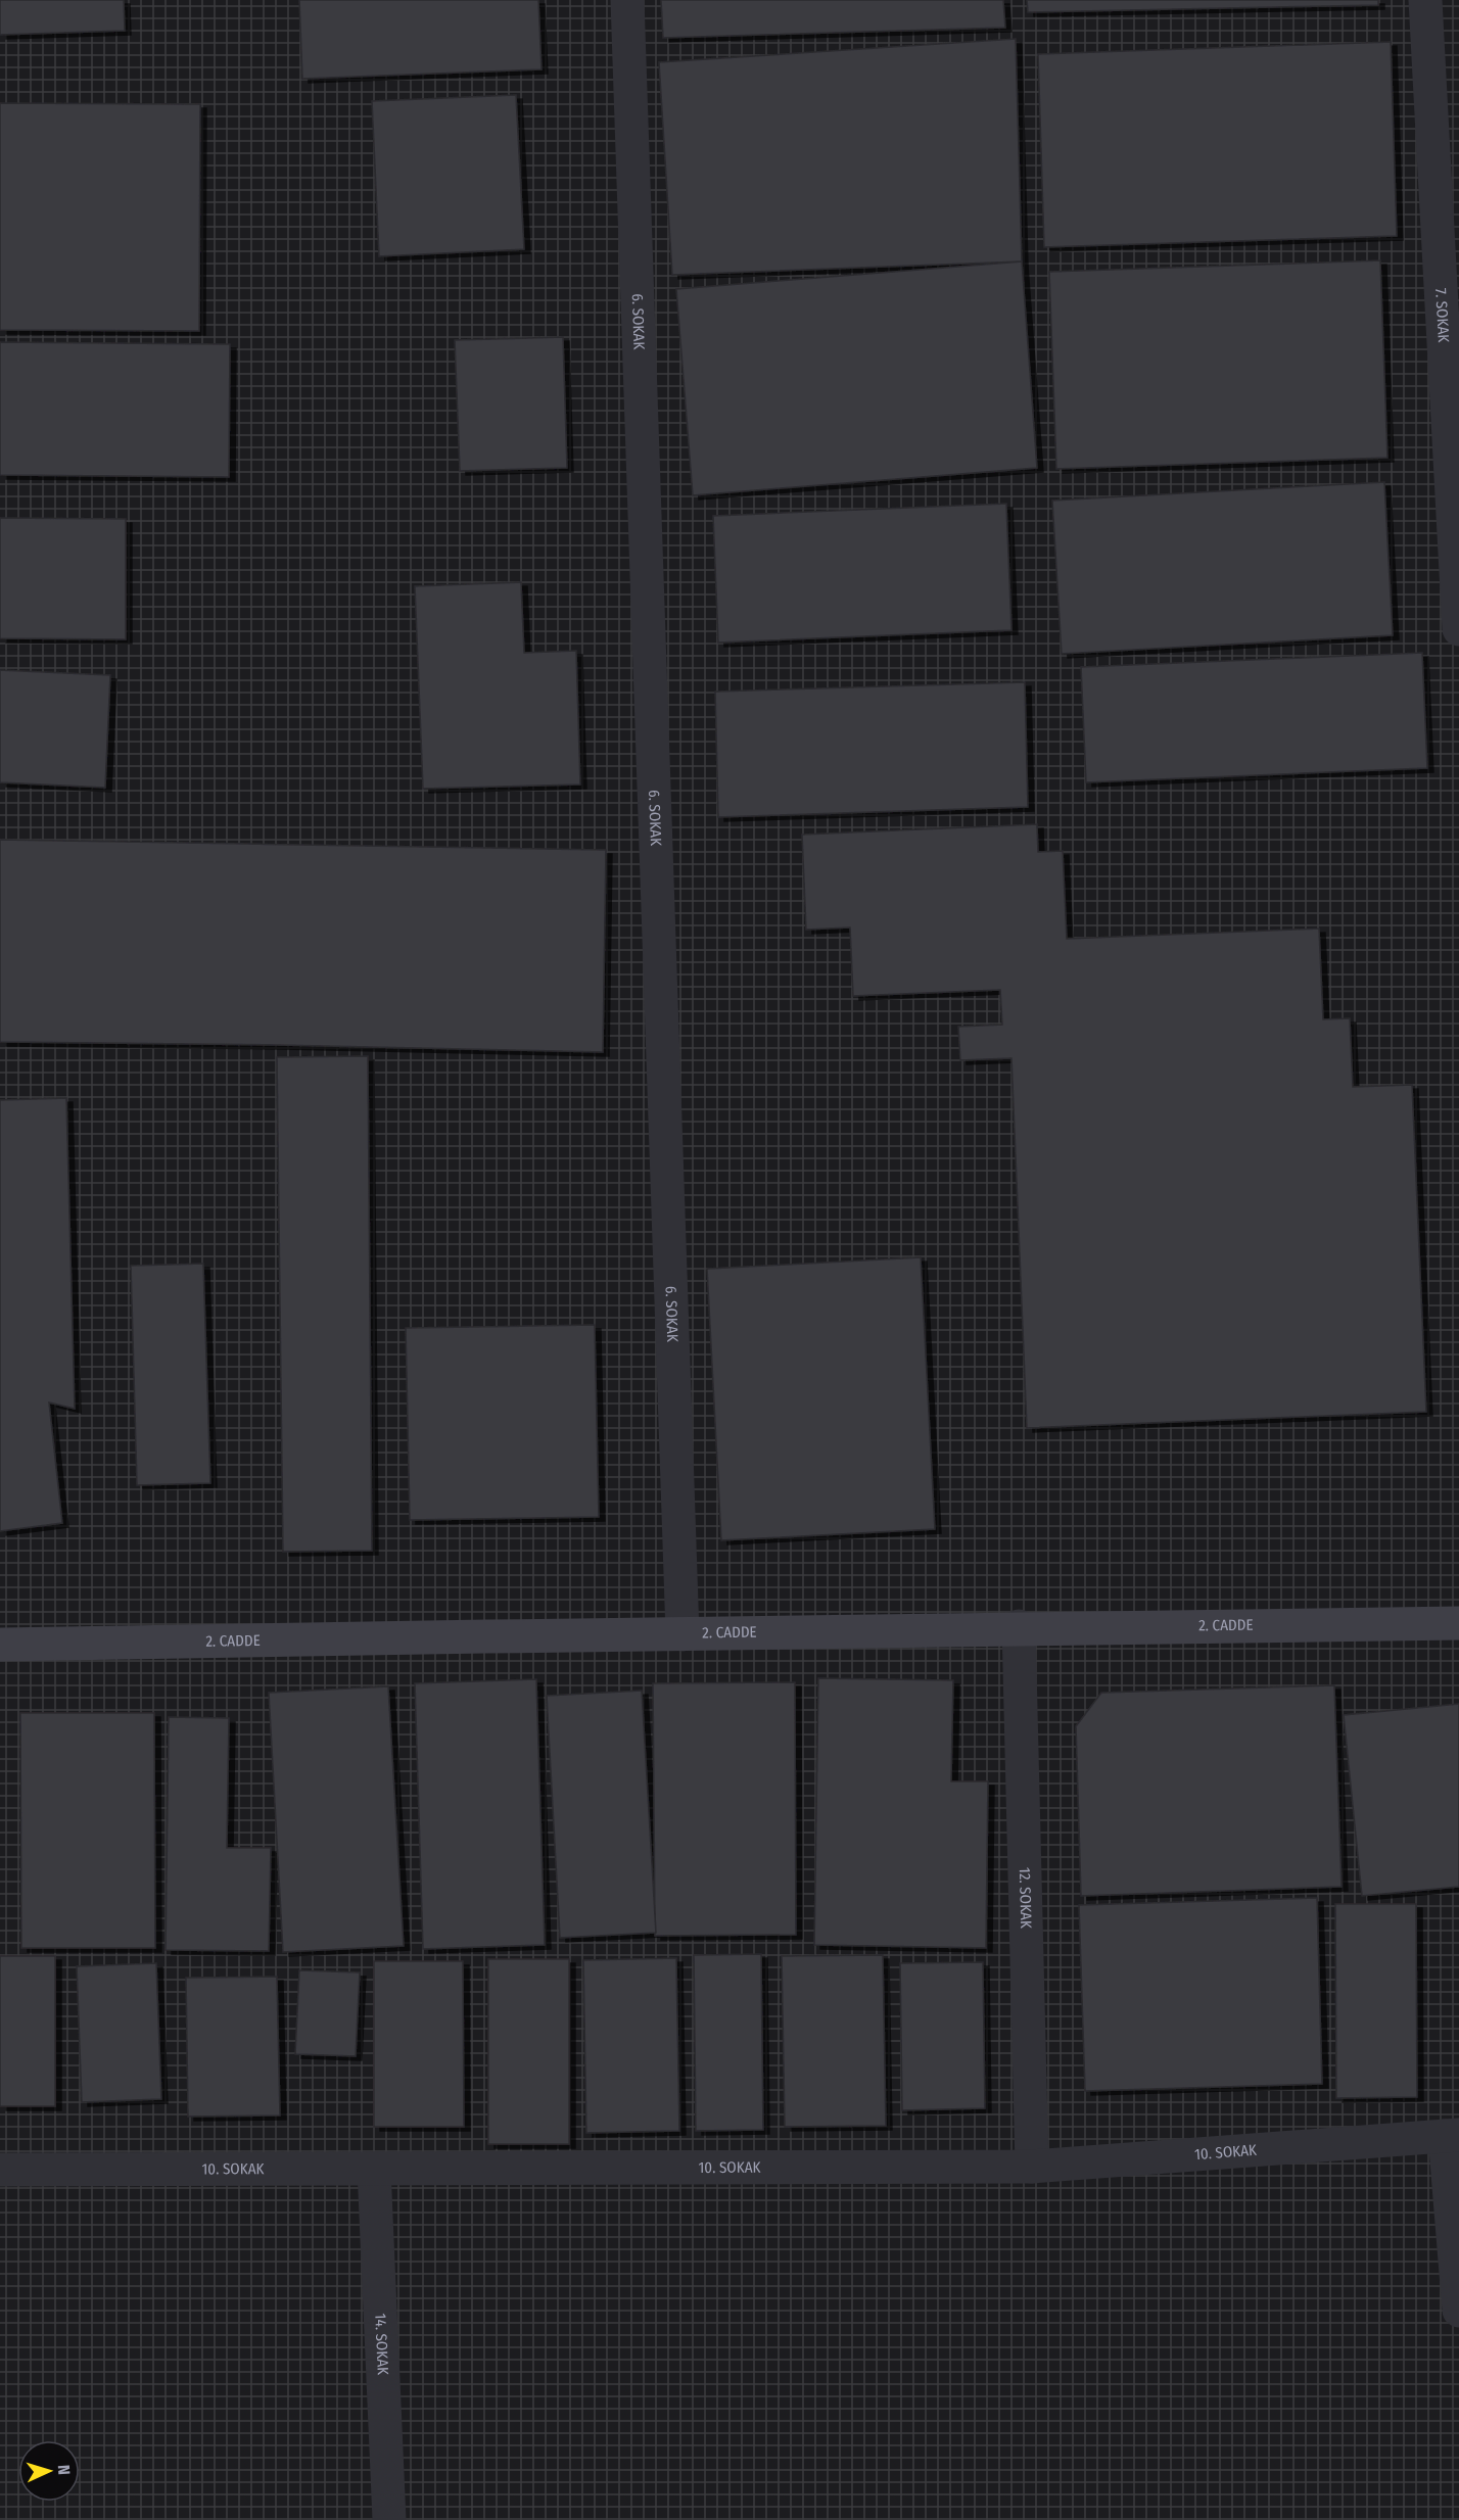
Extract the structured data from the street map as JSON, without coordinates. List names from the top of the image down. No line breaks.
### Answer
{"streets":{"street":["7. SOKAK","6. SOKAK","2. CADDE","12. SOKAK","10. SOKAK","14. SOKAK"]},"crossings":[["6. SOKAK","2. CADDE"],["2. CADDE","12. SOKAK"],["12. SOKAK","10. SOKAK"],["10. SOKAK","14. SOKAK"]],"north":"right"}
